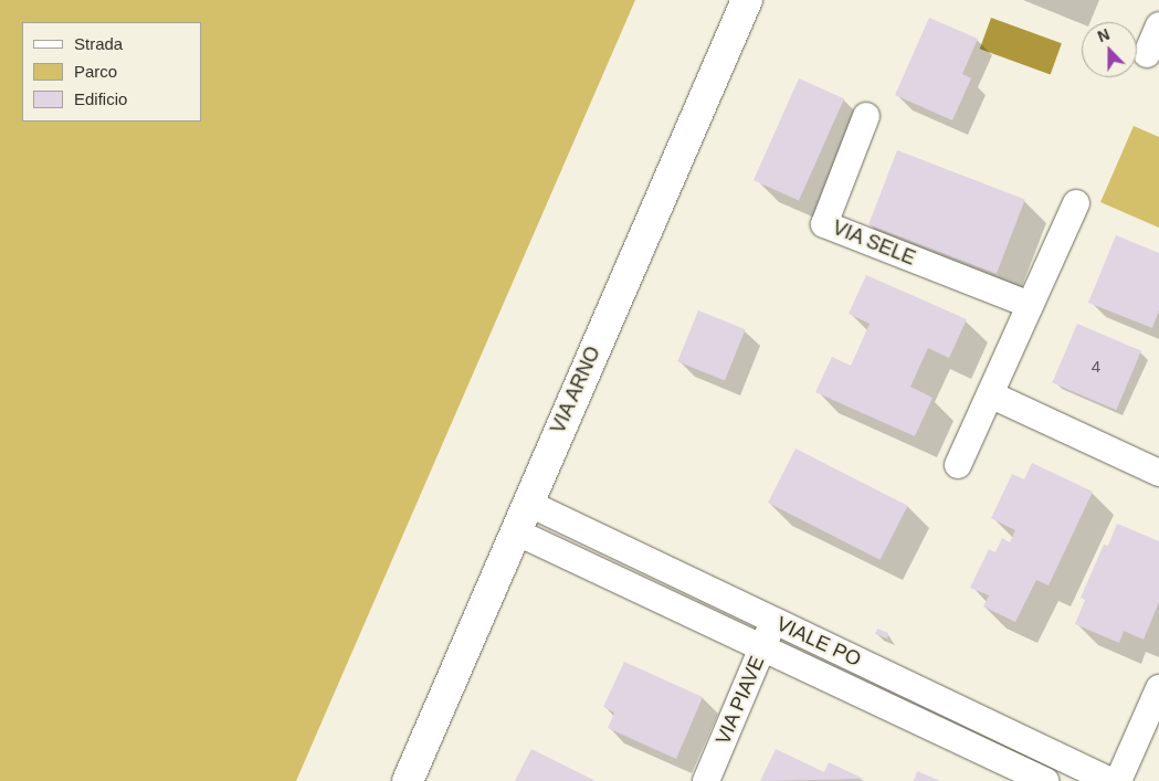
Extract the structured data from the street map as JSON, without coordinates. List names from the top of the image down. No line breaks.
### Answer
{"streets":{"street":["VIA SELE","VIA ARNO","VIALE PO","VIA PIAVE"]},"crossings":[["VIA ARNO","VIALE PO"],["VIALE PO","VIA PIAVE"]],"house_numbers":["4"],"legend":["Strada","Parco","Edificio"],"north":"top"}
